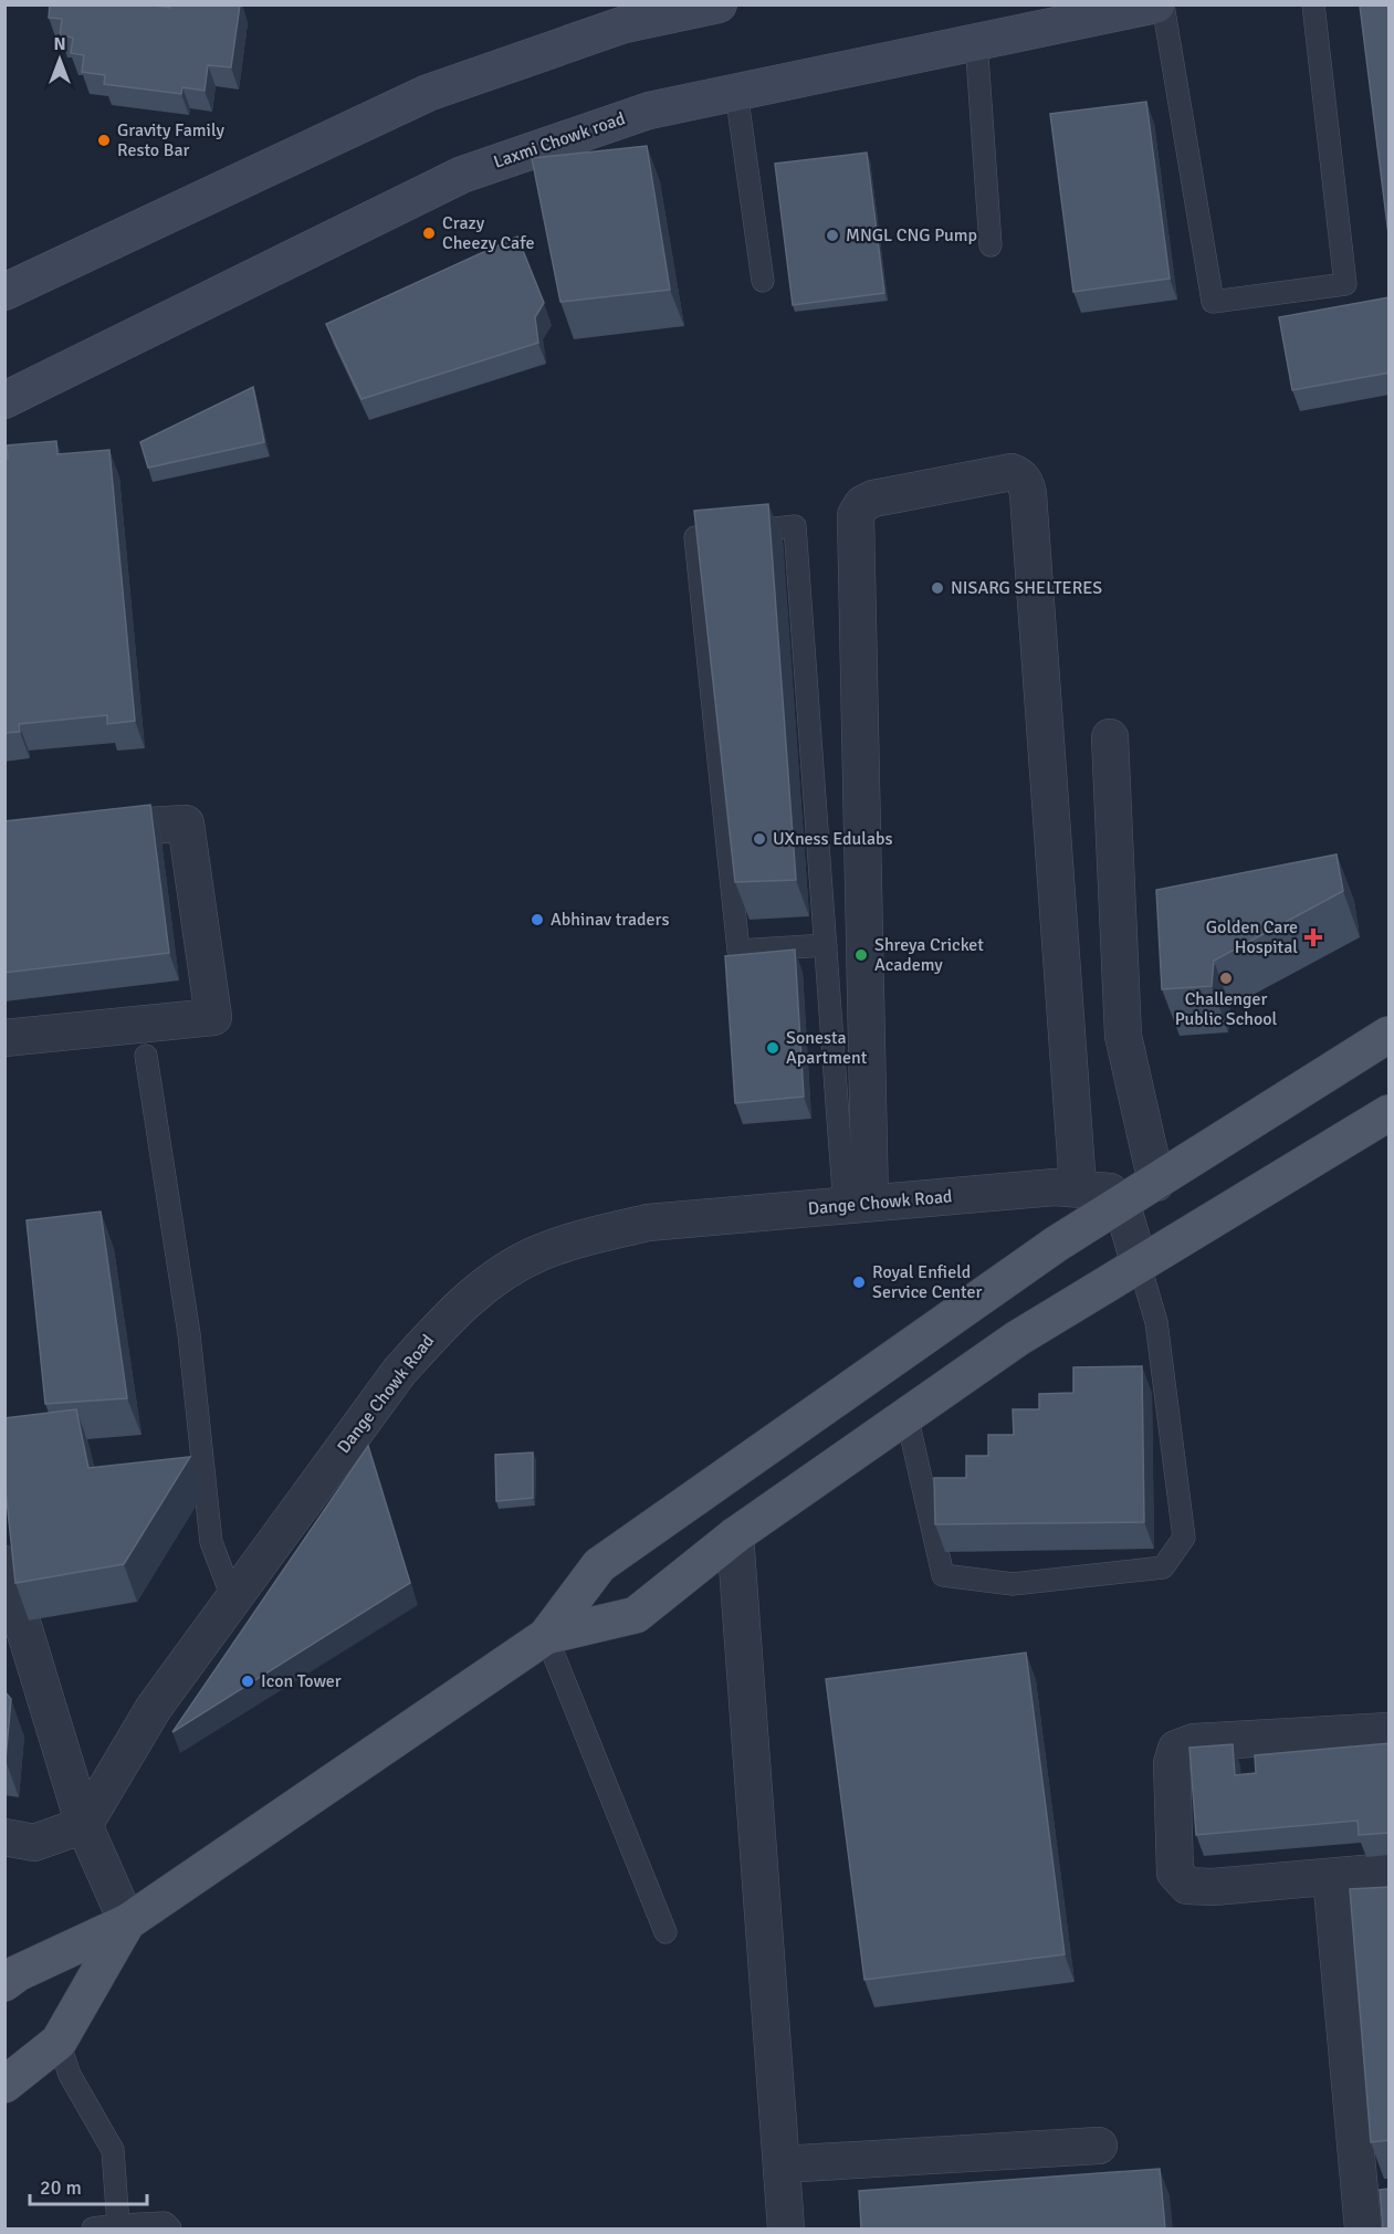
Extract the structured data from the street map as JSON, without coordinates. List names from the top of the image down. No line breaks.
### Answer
{"streets":{"main road":["Laxmi Chowk road"],"street":["Dange Chowk Road"]},"places":{"other":["Gravity Family Resto Bar","Crazy Cheezy Cafe","MNGL CNG Pump","NISARG SHELTERES","UXness Edulabs","Abhinav traders","Shreya Cricket Academy","Challenger Public School","Sonesta Apartment","Royal Enfield Service Center","Icon Tower"],"health":["Golden Care Hospital"]},"scale_bar":"20 m","north":"top"}
